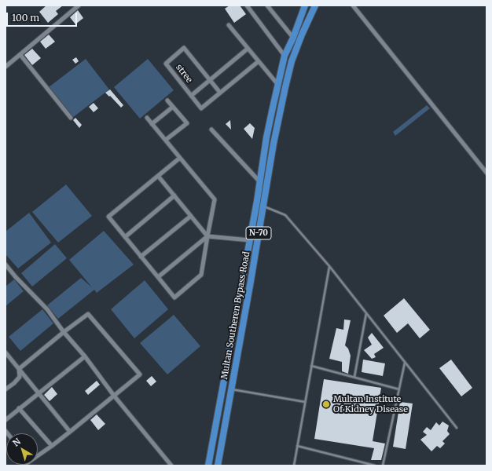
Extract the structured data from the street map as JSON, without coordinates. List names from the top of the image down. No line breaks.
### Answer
{"streets":{"highway":["N-70","Multan Southeren Bypass Road"],"street":["stree"]},"places":["Multan Institute Of Kidney Disease"],"scale_bar":"100 m","north":"top left"}
